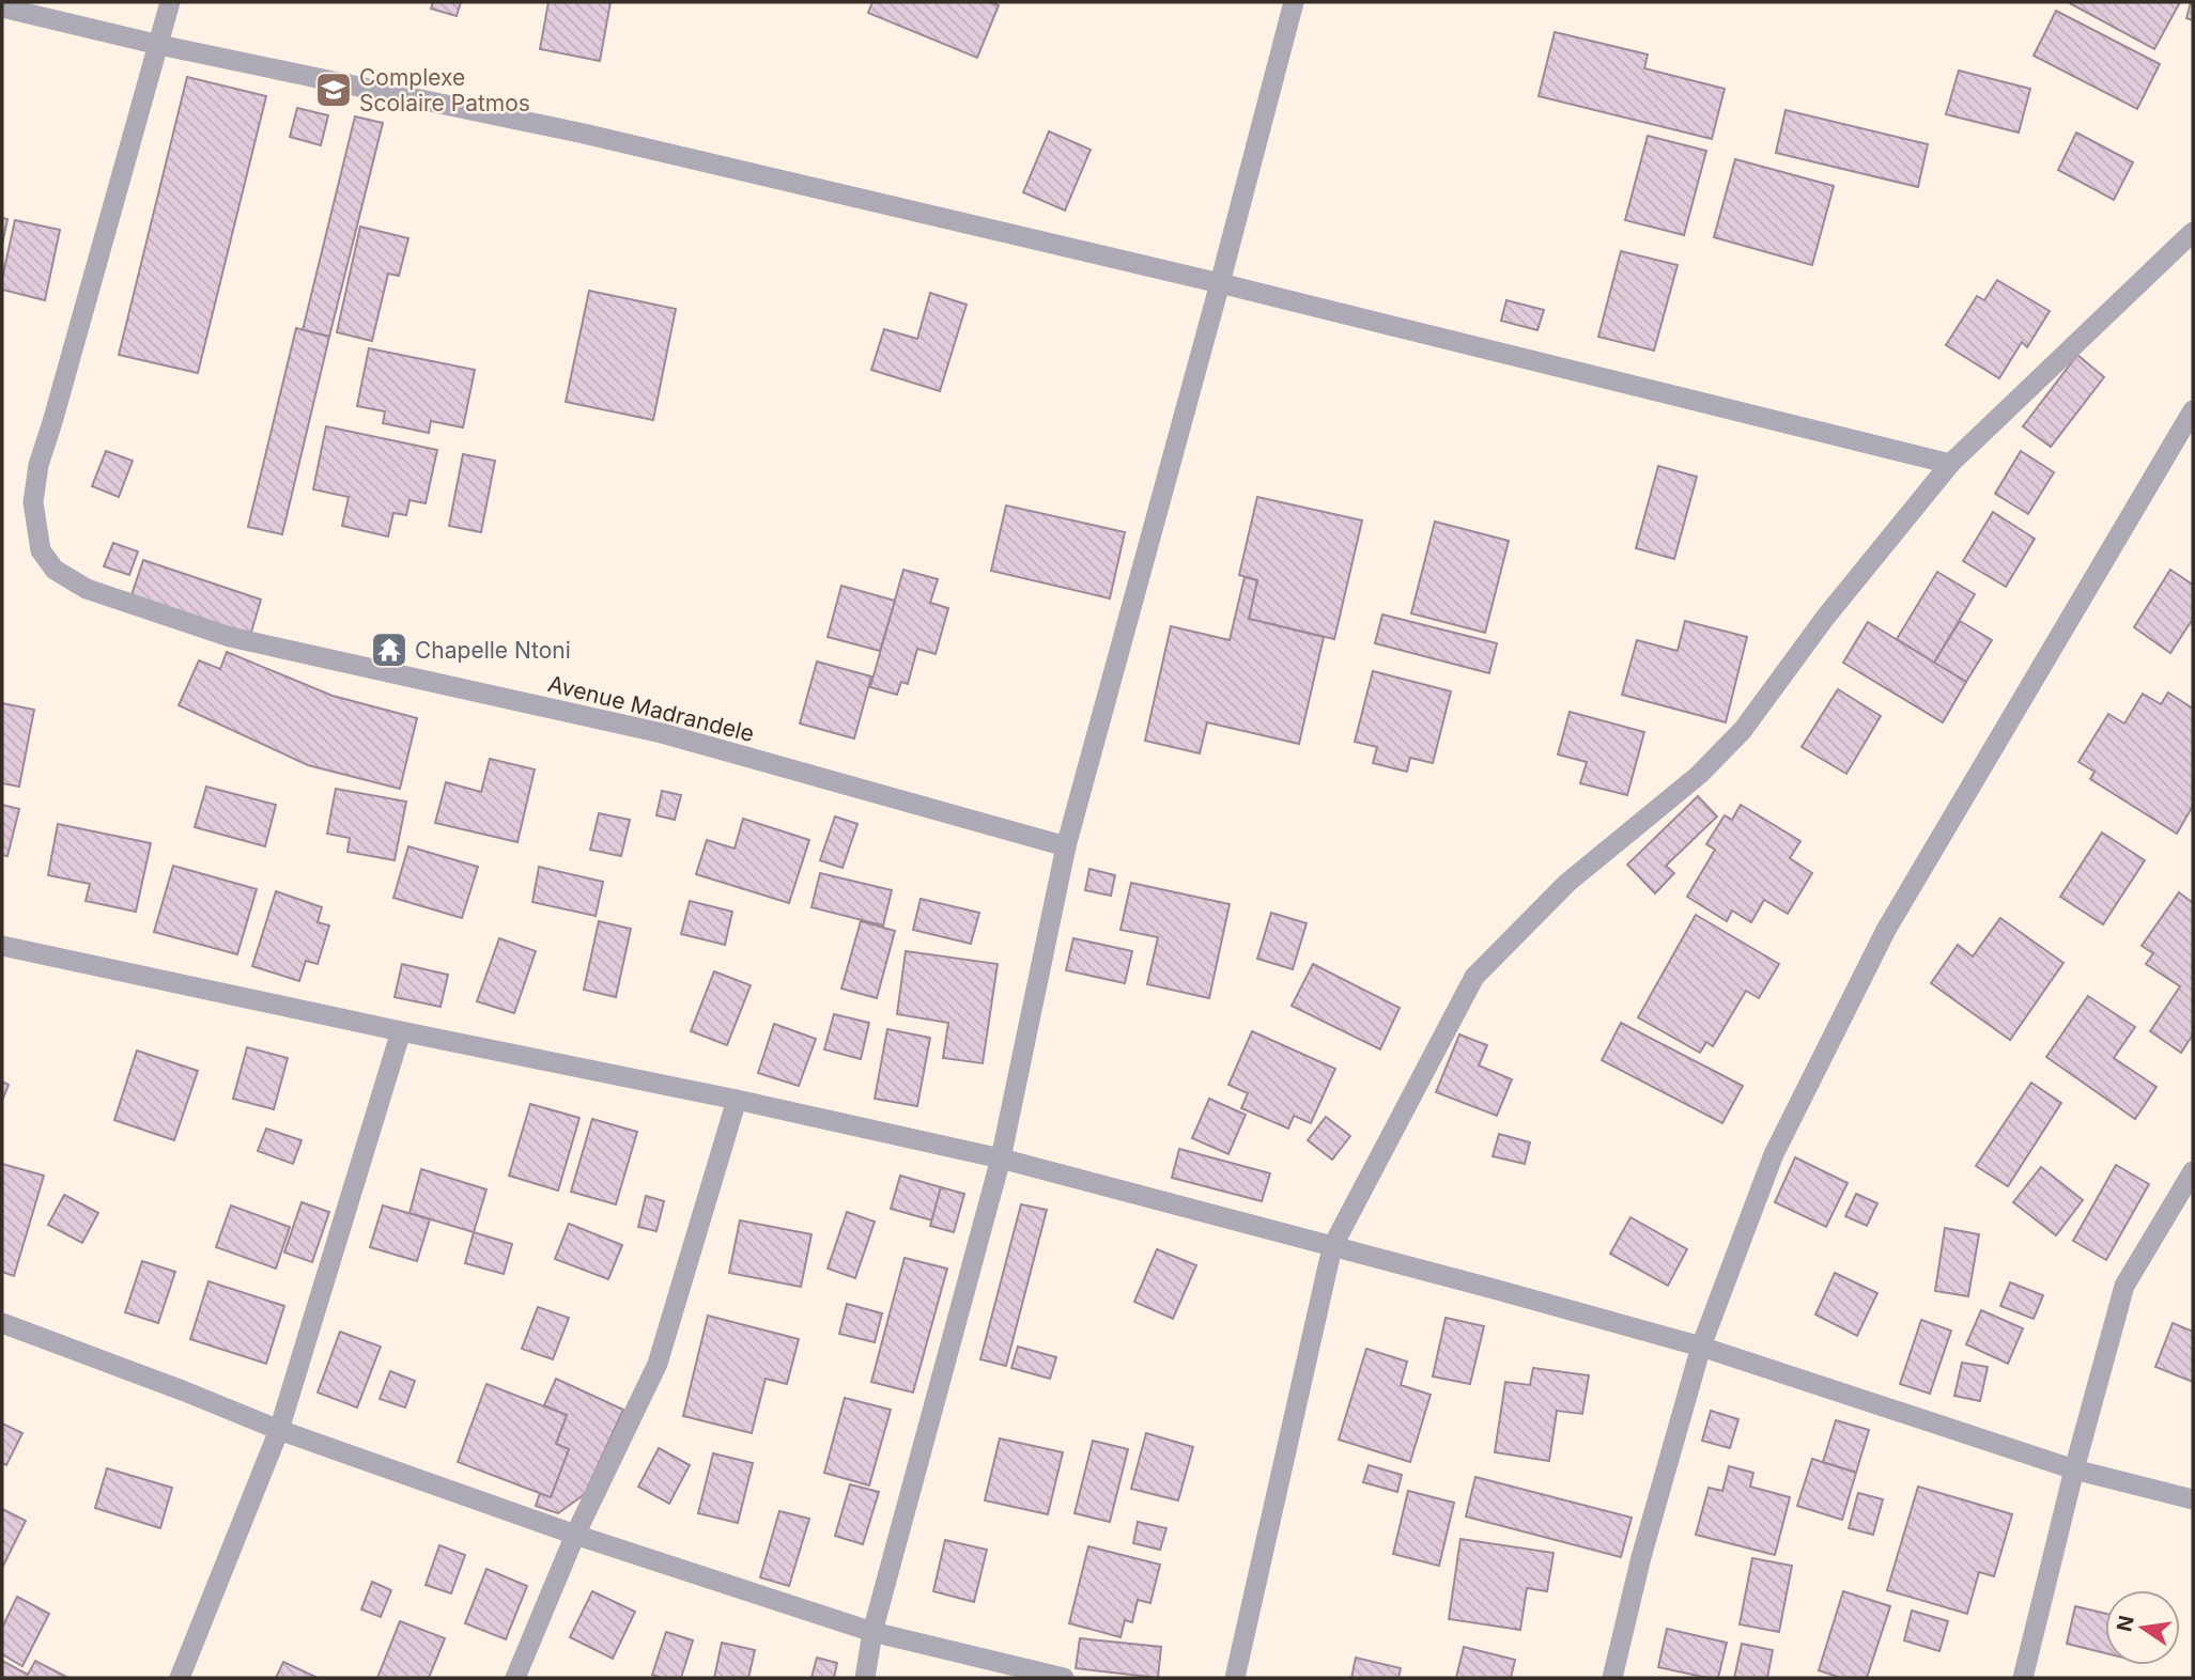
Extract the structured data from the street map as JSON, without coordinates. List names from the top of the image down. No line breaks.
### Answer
{"streets":{"street":["Avenue Madrandele"]},"places":{"school or university":["Complexe Scolaire Patmos"],"temple":["Chapelle Ntoni"]},"north":"left"}
